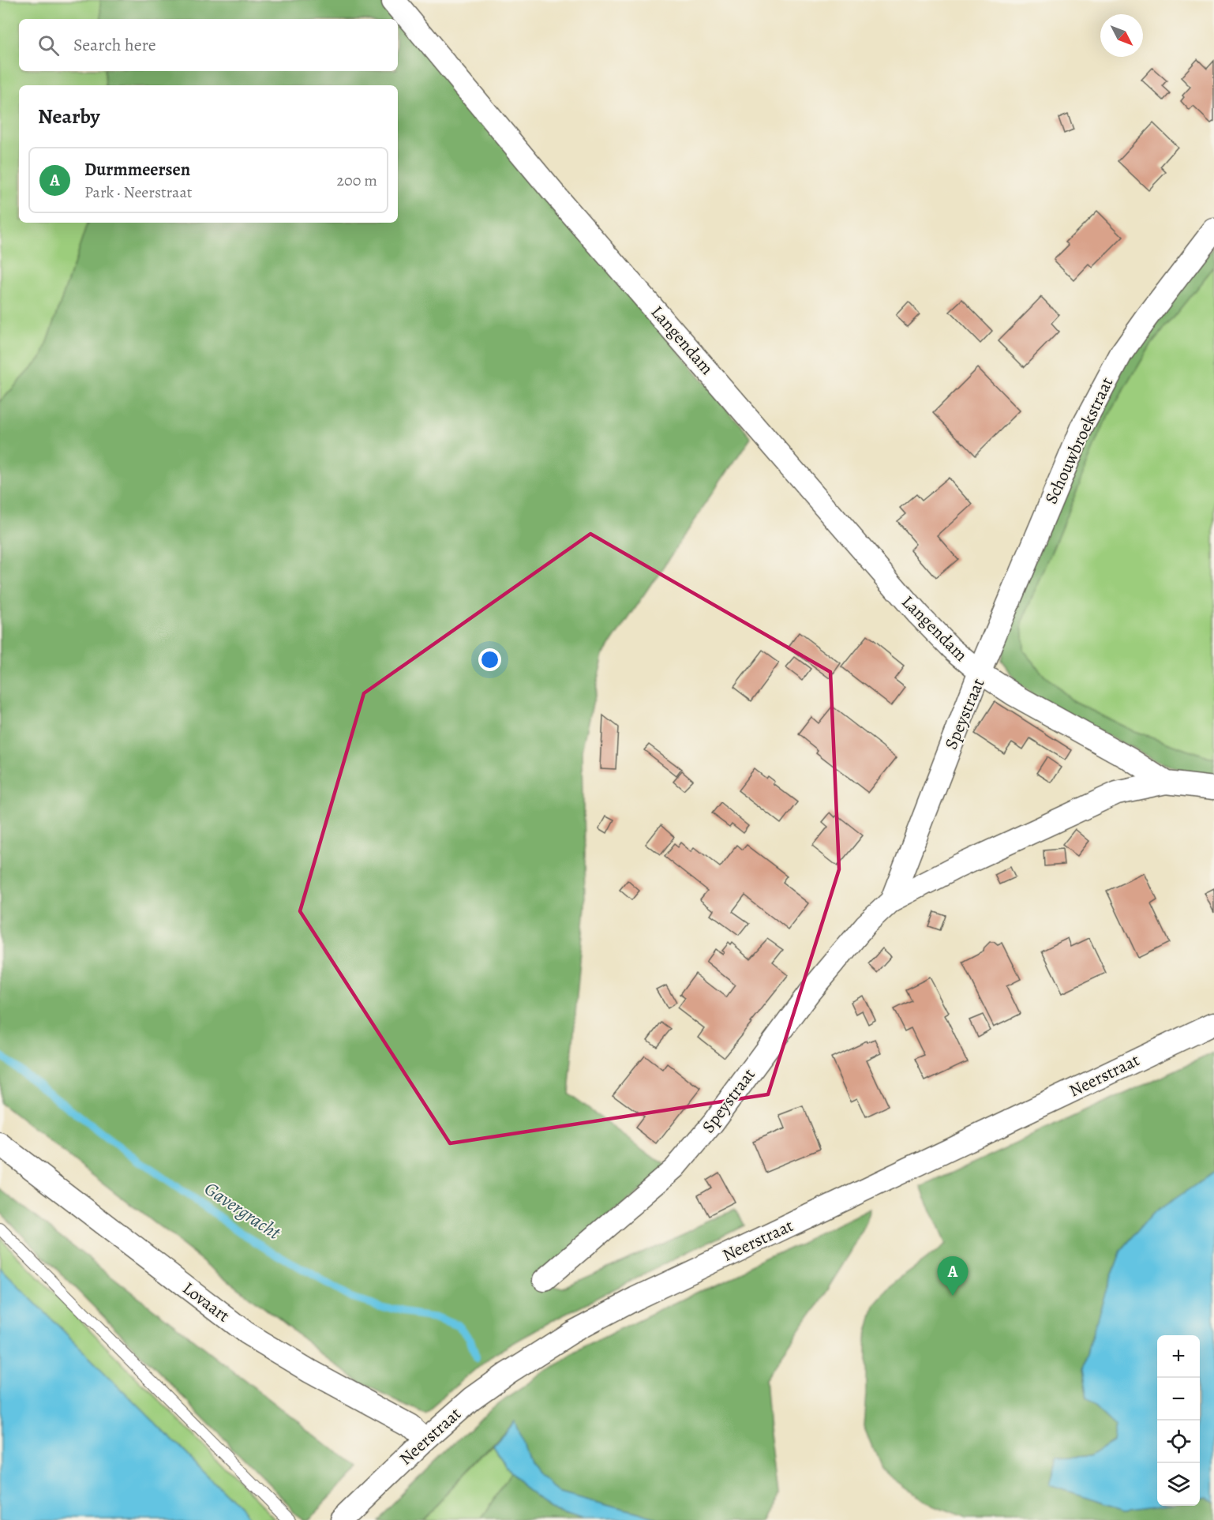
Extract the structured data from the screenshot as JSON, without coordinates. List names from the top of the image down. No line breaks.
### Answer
{"streets":{"street":["Langendam","Schouwbroekstraat","Speystraat","Neerstraat","Lovaart"]},"crossings":[["Langendam","Schouwbroekstraat"],["Langendam","Speystraat"],["Schouwbroekstraat","Speystraat"],["Neerstraat","Lovaart"]],"water":["Gavergracht"],"north":"bottom right","page":{"search":"Search here","heading":"Nearby","list":[{"mark":"A","name":"Durmmeersen","note":"Park · Neerstraat","value":"200 m"}],"pins":"A","map_buttons":["+","−"]}}
